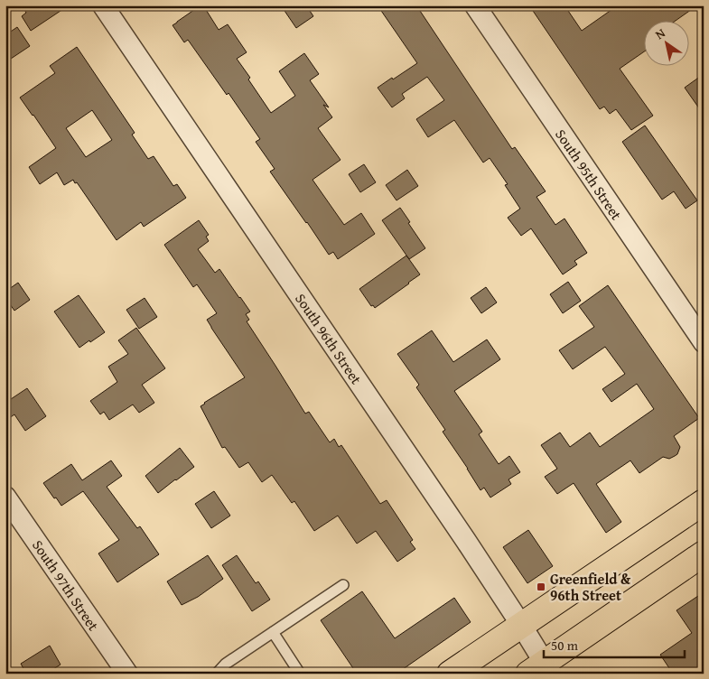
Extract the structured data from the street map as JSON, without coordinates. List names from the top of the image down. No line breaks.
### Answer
{"streets":{"street":["South 95th Street","South 96th Street","South 97th Street"]},"places":{"transit":["Greenfield & 96th Street"]},"scale_bar":"50 m","north":"top left"}
